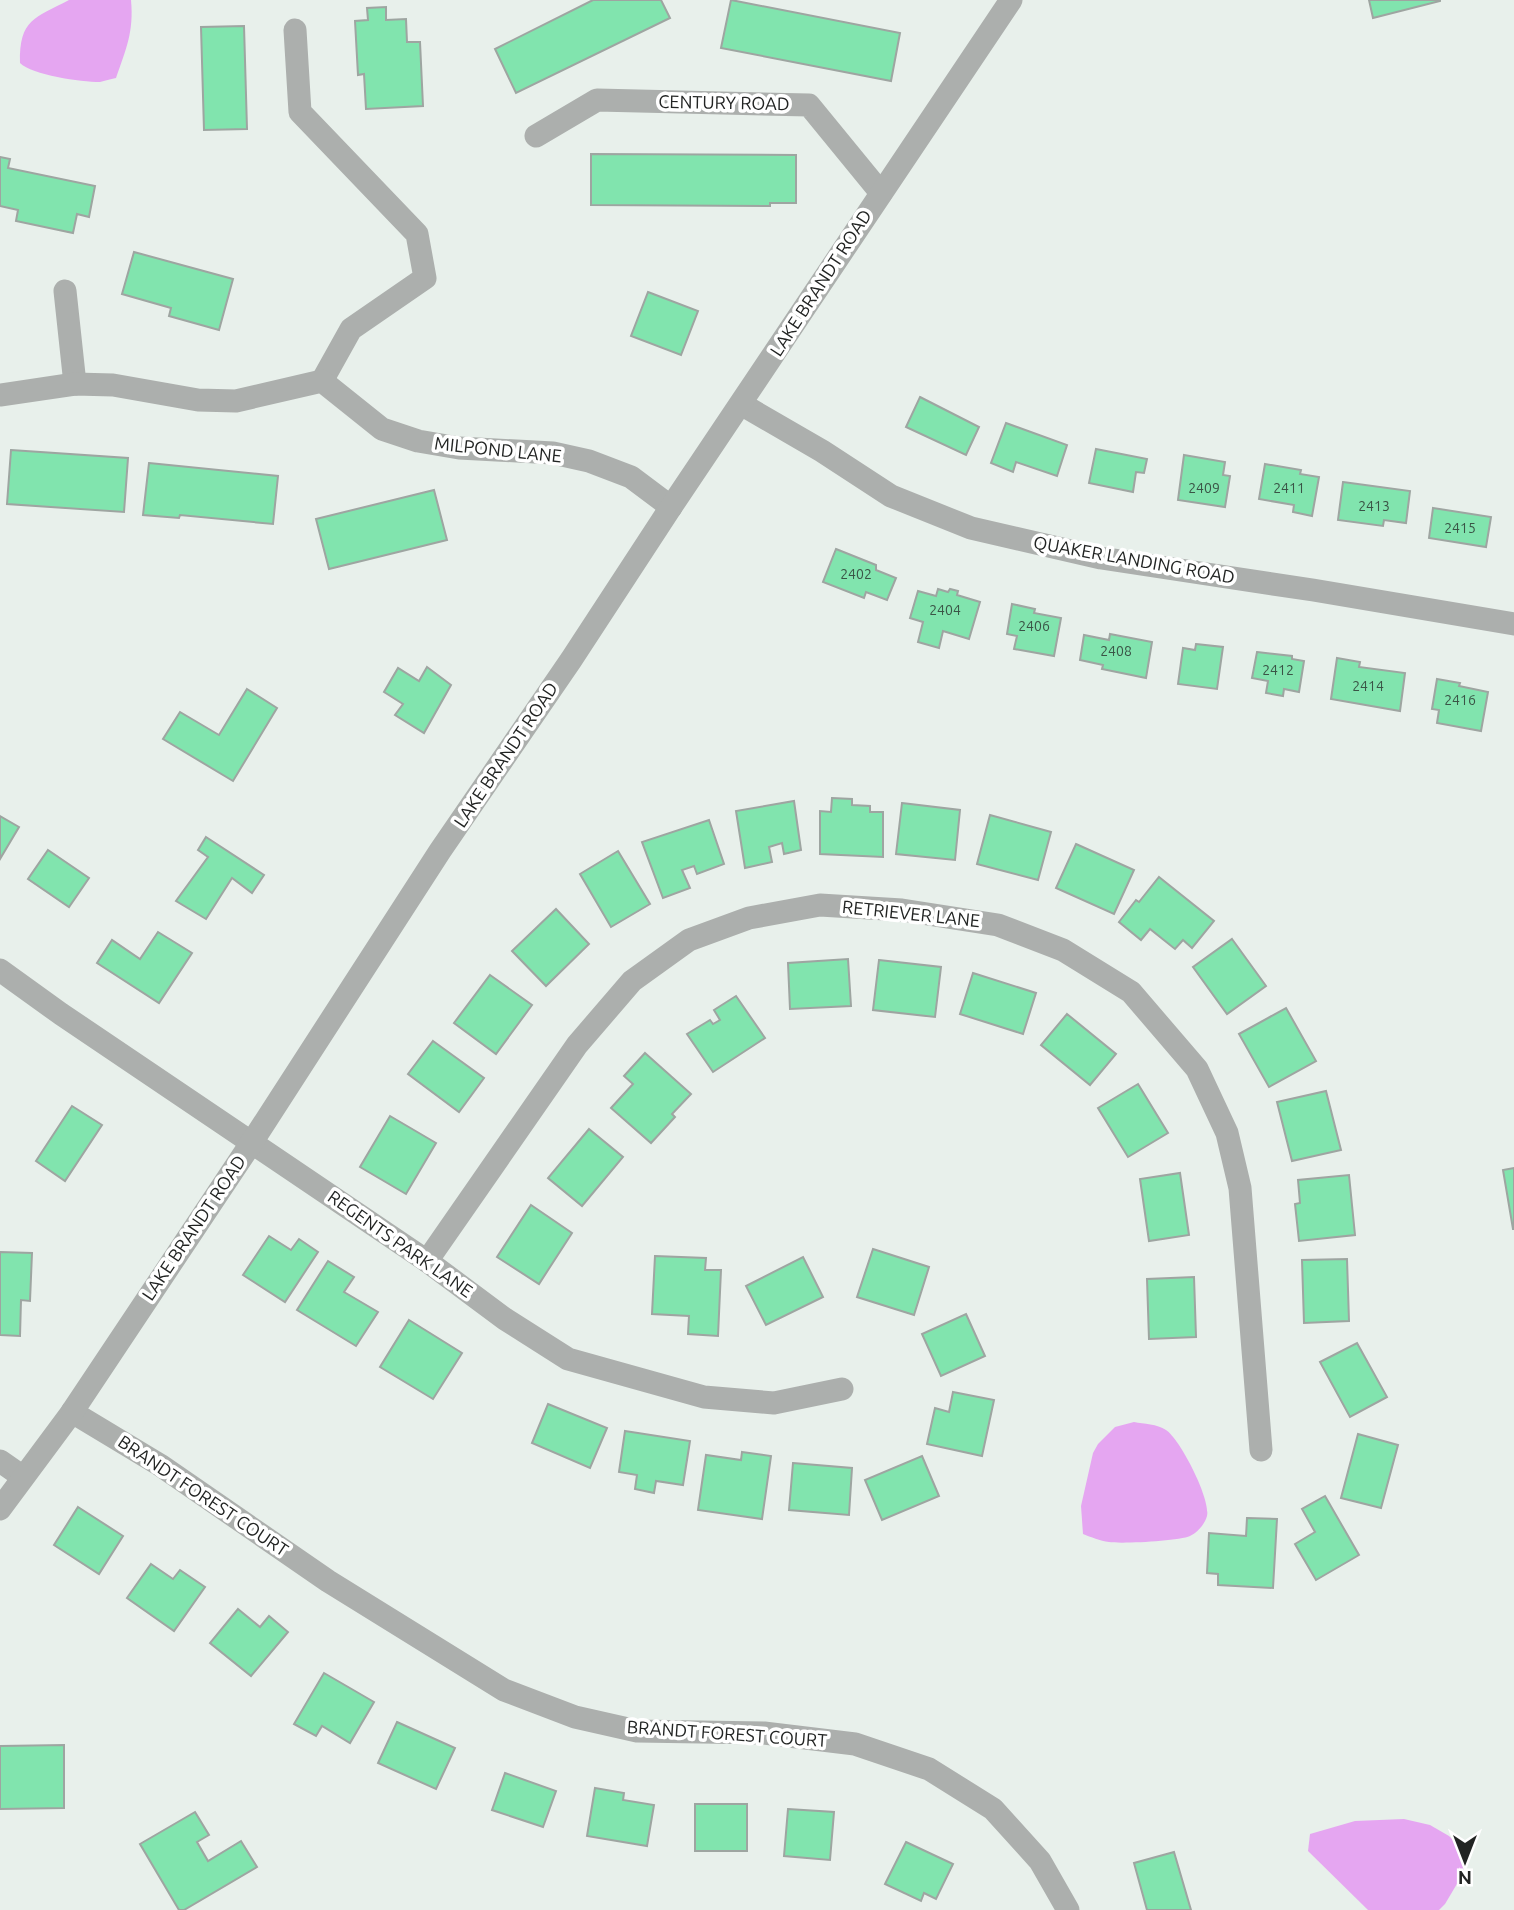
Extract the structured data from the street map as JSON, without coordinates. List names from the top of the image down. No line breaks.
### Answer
{"streets":{"street":["CENTURY ROAD","LAKE BRANDT ROAD","MILPOND LANE","QUAKER LANDING ROAD","RETRIEVER LANE","REGENTS PARK LANE","BRANDT FOREST COURT"]},"crossings":[["CENTURY ROAD","LAKE BRANDT ROAD"],["LAKE BRANDT ROAD","MILPOND LANE"],["LAKE BRANDT ROAD","QUAKER LANDING ROAD"],["LAKE BRANDT ROAD","REGENTS PARK LANE"],["LAKE BRANDT ROAD","BRANDT FOREST COURT"],["RETRIEVER LANE","REGENTS PARK LANE"]],"house_numbers":["2409","2411","2413","2415","2402","2404","2406","2408","2412","2414","2416"],"north":"bottom"}
